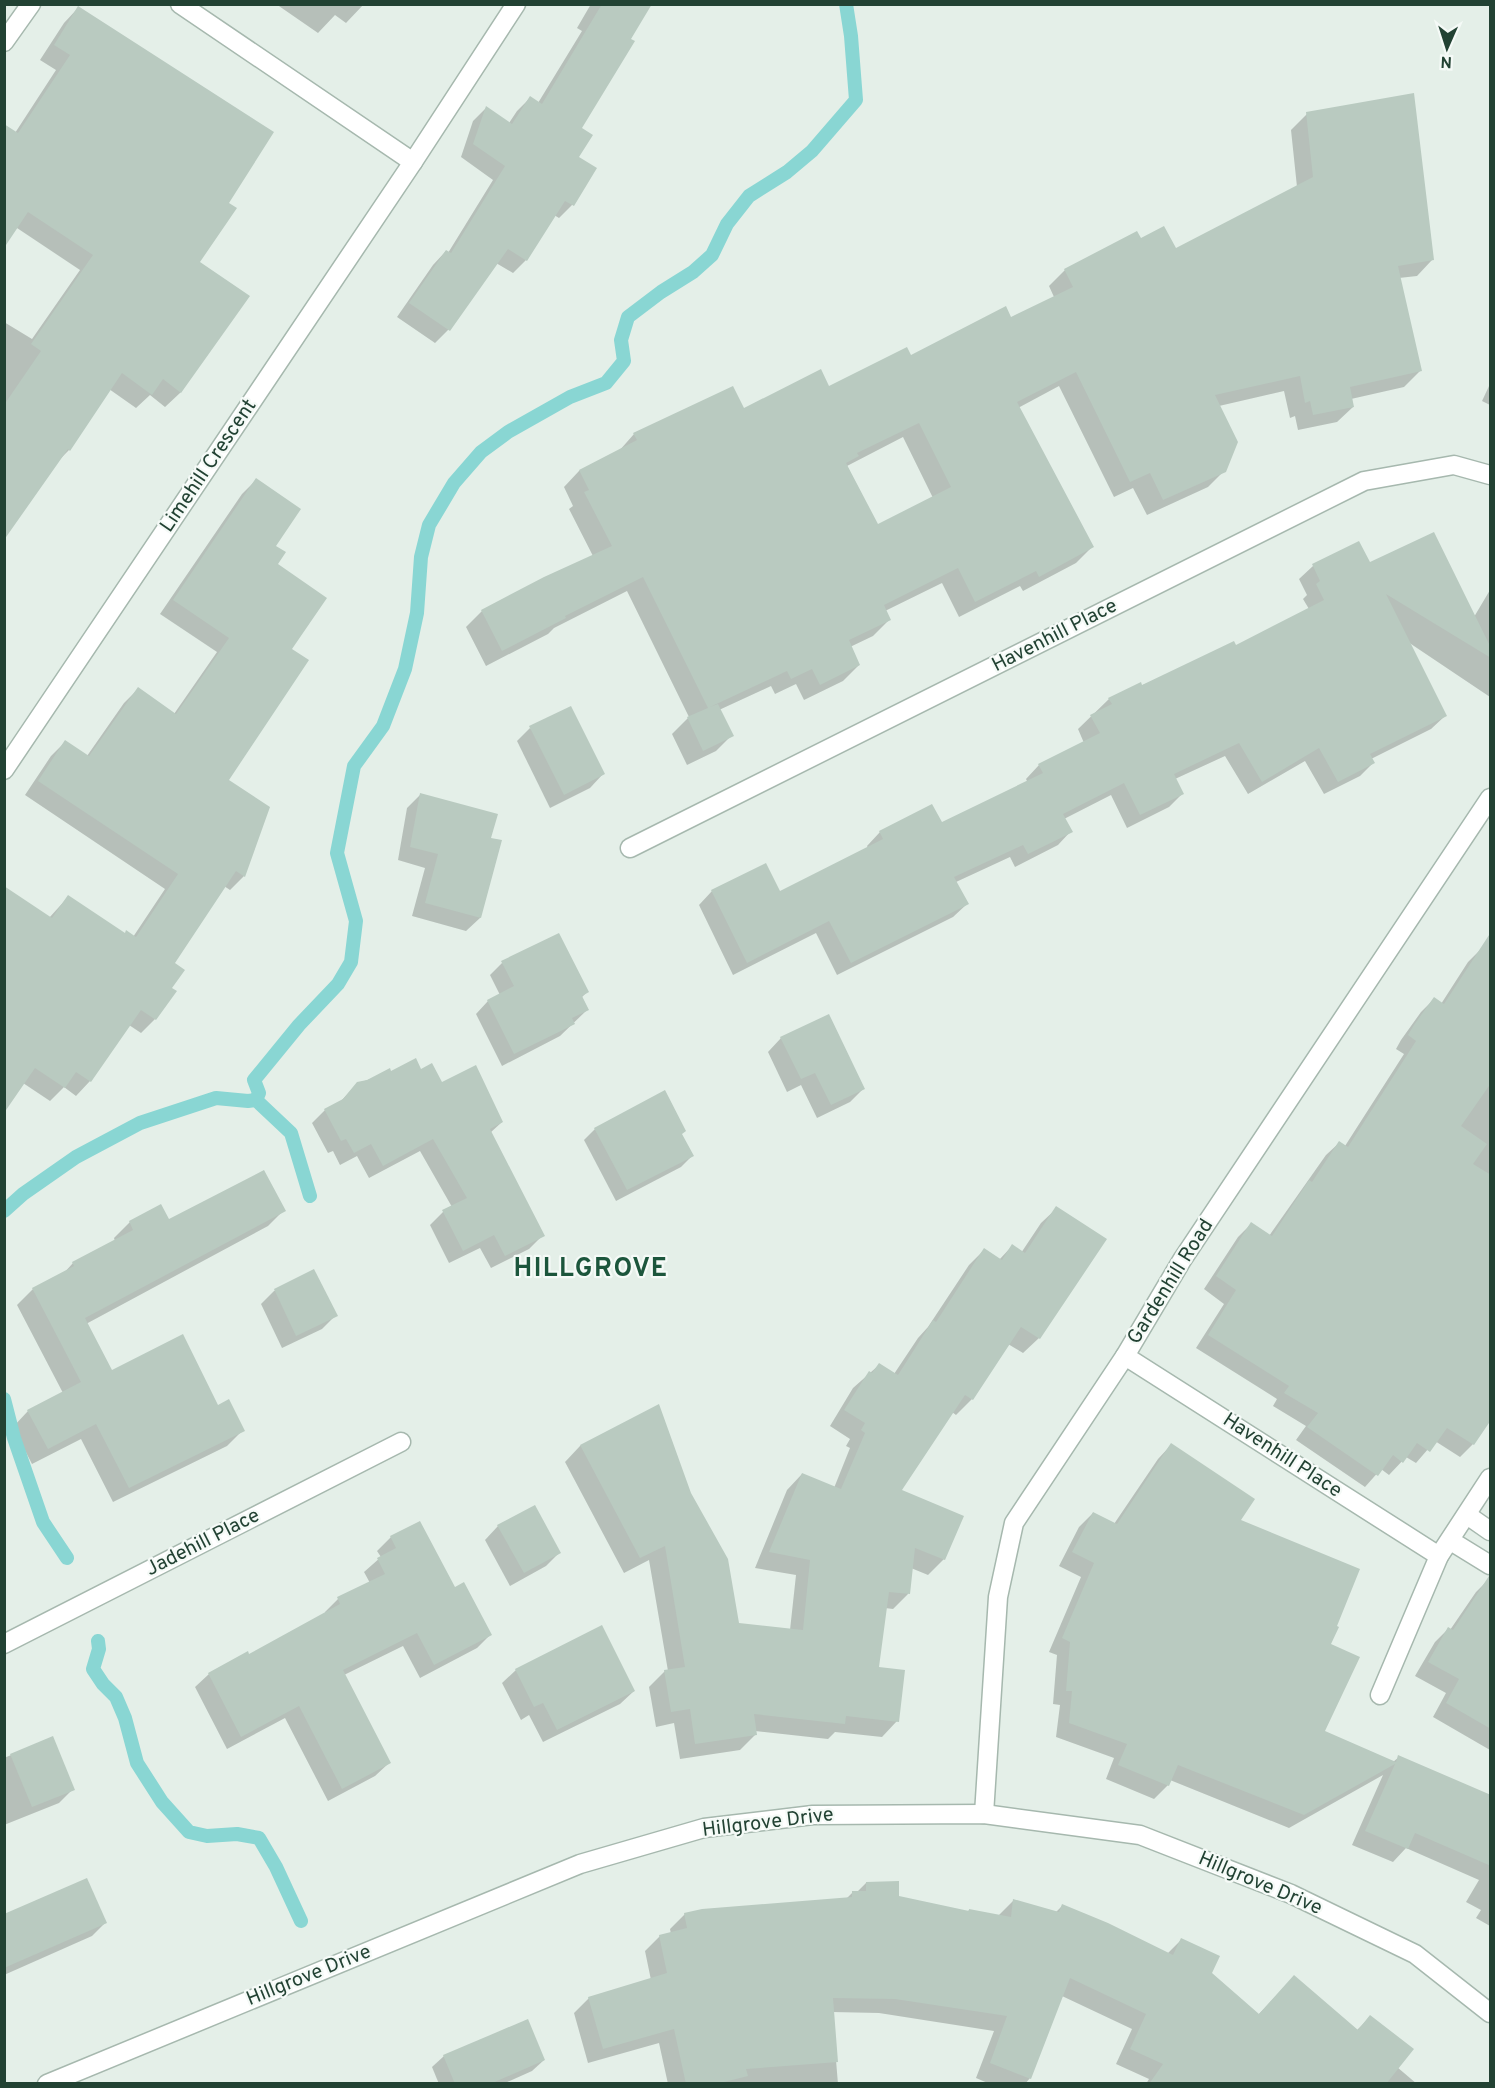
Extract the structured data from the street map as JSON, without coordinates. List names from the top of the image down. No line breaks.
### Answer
{"streets":{"street":["Limehill Crescent","Havenhill Place","Gardenhill Road","Jadehill Place","Hillgrove Drive"]},"crossings":[["Havenhill Place","Gardenhill Road"],["Gardenhill Road","Hillgrove Drive"]],"districts":["HILLGROVE"],"north":"bottom"}
